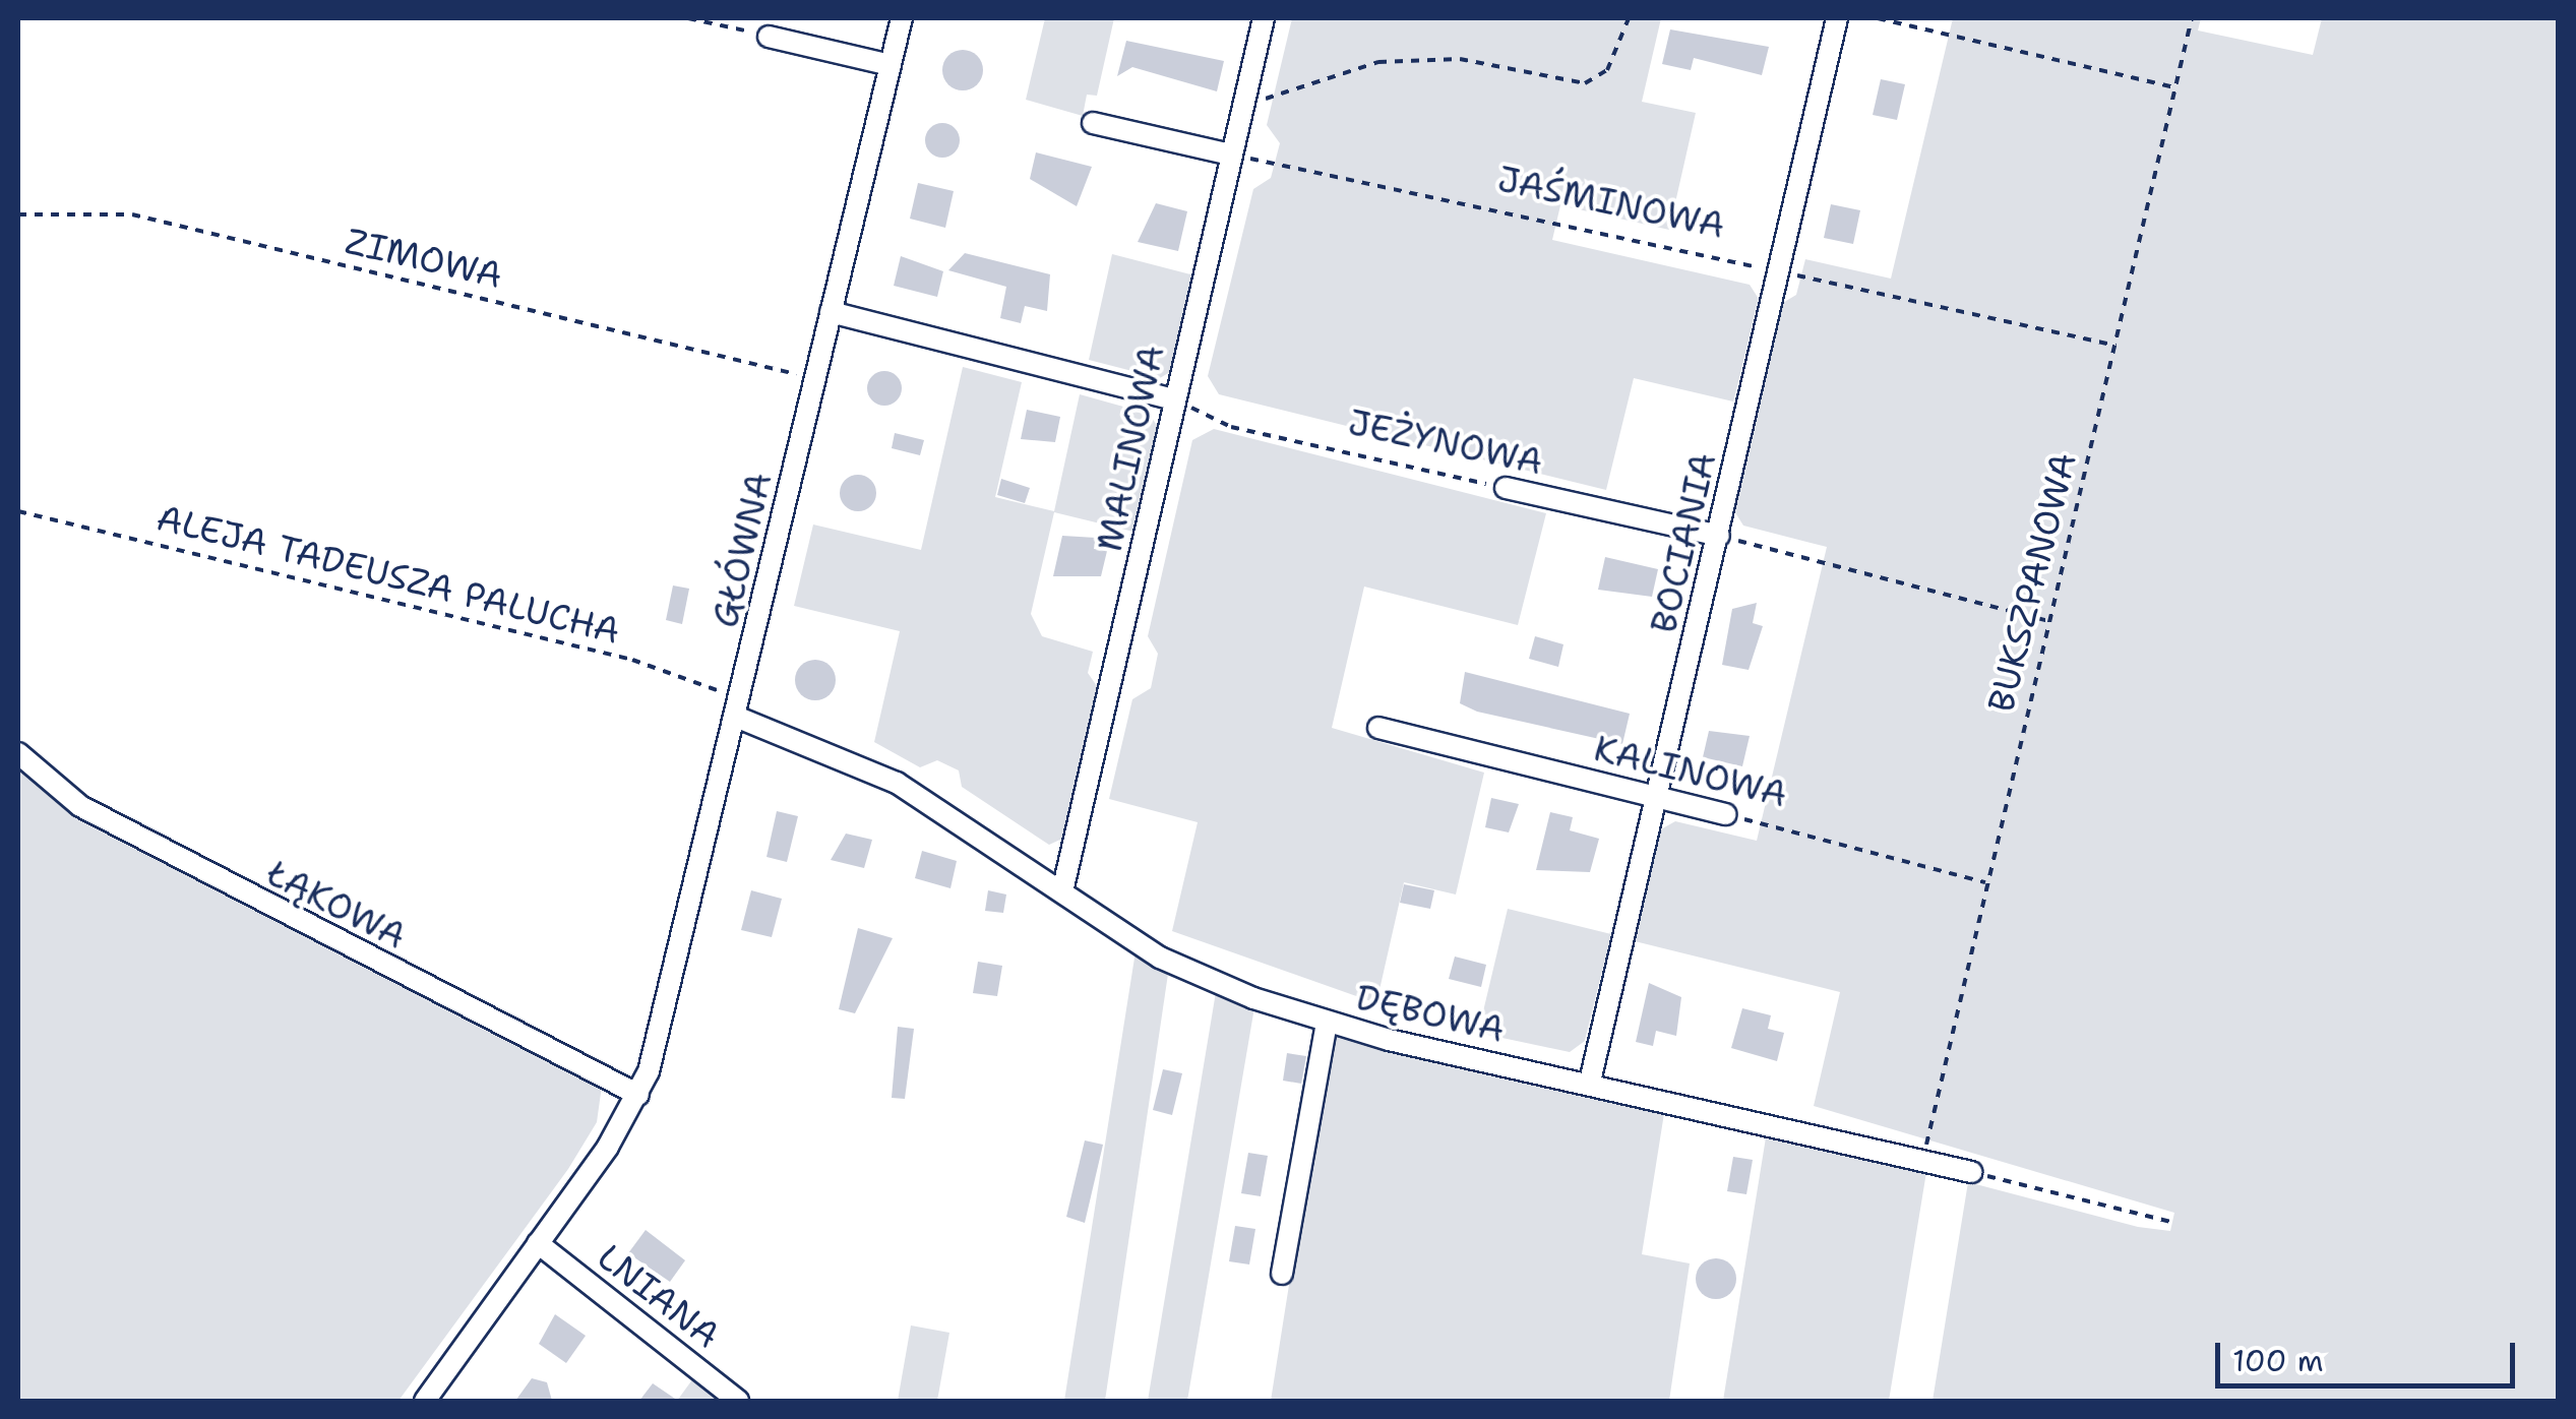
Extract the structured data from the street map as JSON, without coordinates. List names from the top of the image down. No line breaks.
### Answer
{"streets":{"street":["JEŻYNOWA","MALINOWA","BOCIANIA","GŁÓWNA","KALINOWA","ŁĄKOWA","DĘBOWA","LNIANA"],"path":["JAŚMINOWA","ZIMOWA","ALEJA TADEUSZA PALUCHA","BUKSZPANOWA"]},"crossings":[["JAŚMINOWA","MALINOWA"],["JAŚMINOWA","BOCIANIA"],["JAŚMINOWA","BUKSZPANOWA"],["ZIMOWA","GŁÓWNA"],["JEŻYNOWA","MALINOWA"],["JEŻYNOWA","BOCIANIA"],["MALINOWA","DĘBOWA"],["BOCIANIA","KALINOWA"],["BOCIANIA","DĘBOWA"],["GŁÓWNA","ALEJA TADEUSZA PALUCHA"],["GŁÓWNA","ŁĄKOWA"],["GŁÓWNA","DĘBOWA"],["GŁÓWNA","LNIANA"],["ALEJA TADEUSZA PALUCHA","DĘBOWA"],["BUKSZPANOWA","KALINOWA"],["BUKSZPANOWA","DĘBOWA"]],"scale_bar":"100 m"}
